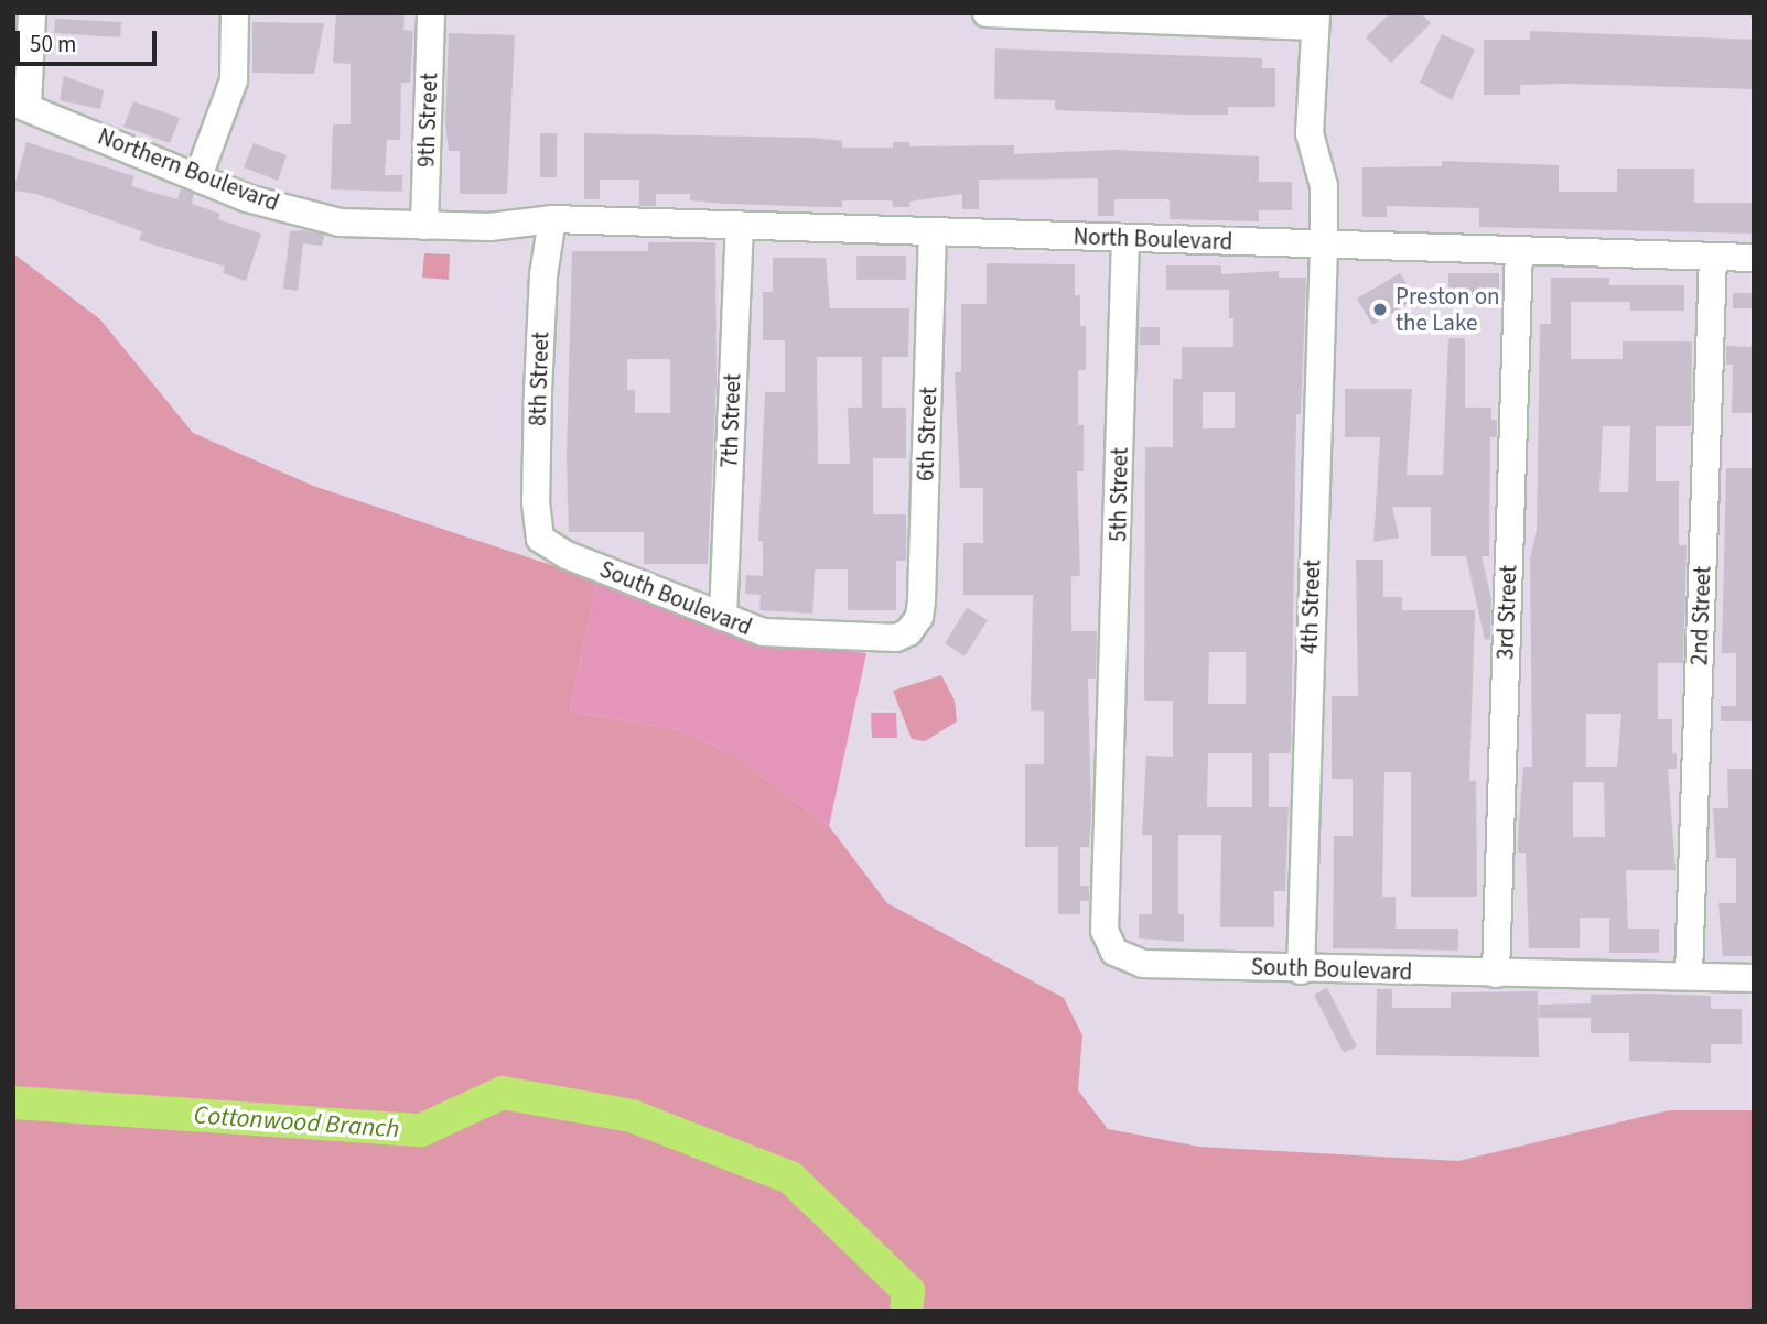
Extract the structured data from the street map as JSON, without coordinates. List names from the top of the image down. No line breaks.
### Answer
{"streets":{"street":["9th Street","Northern Boulevard","North Boulevard","8th Street","7th Street","6th Street","5th Street","South Boulevard","4th Street","3rd Street","2nd Street"]},"crossings":[["9th Street","Northern Boulevard"],["Northern Boulevard","North Boulevard"],["Northern Boulevard","8th Street"],["North Boulevard","8th Street"],["North Boulevard","7th Street"],["North Boulevard","6th Street"],["North Boulevard","5th Street"],["North Boulevard","4th Street"],["North Boulevard","3rd Street"],["North Boulevard","2nd Street"],["8th Street","South Boulevard"],["7th Street","South Boulevard"],["6th Street","South Boulevard"],["5th Street","South Boulevard"],["South Boulevard","4th Street"],["South Boulevard","3rd Street"],["South Boulevard","2nd Street"]],"water":["Cottonwood Branch"],"places":["Preston on the Lake"],"scale_bar":"50 m"}
